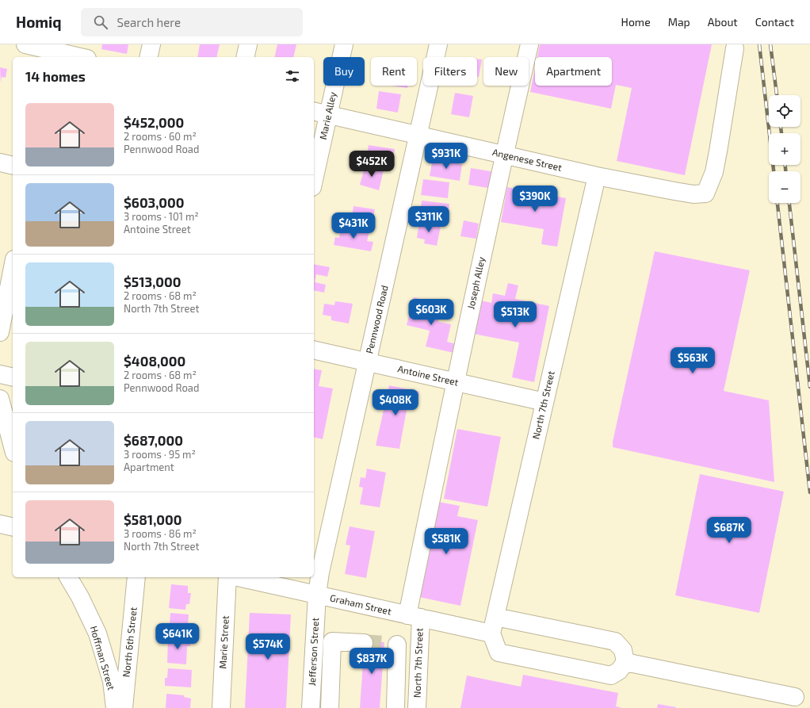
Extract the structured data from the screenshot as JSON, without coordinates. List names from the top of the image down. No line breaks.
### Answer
{"streets":{"street":["Marie Alley","Angenese Street","Joseph Alley","Pennwood Road","Antoine Street","North 7th Street","Graham Street","North 6th Street","Marie Street","Jefferson Street","Hoffman Street"]},"crossings":[["Marie Alley","Angenese Street"],["Angenese Street","Joseph Alley"],["Angenese Street","Pennwood Road"],["Angenese Street","North 7th Street"],["Joseph Alley","Antoine Street"],["Joseph Alley","North 7th Street"],["Joseph Alley","Graham Street"],["Pennwood Road","Antoine Street"],["Pennwood Road","Graham Street"],["Pennwood Road","Jefferson Street"],["Antoine Street","North 7th Street"],["North 7th Street","Graham Street"],["Graham Street","Jefferson Street"]],"page":{"header":"Homiq","search":"Search here","nav":["Home","Map","About","Contact"],"chip":["Buy","Rent","Filters","New","Apartment"],"heading":"14 homes","map_buttons":["+","−"],"list":[{"name":"$452,000","note":"2 rooms · 60 m² · Pennwood Road"},{"name":"$603,000","note":"3 rooms · 101 m² · Antoine Street"},{"name":"$513,000","note":"2 rooms · 68 m² · North 7th Street"},{"name":"$408,000","note":"2 rooms · 68 m² · Pennwood Road"},{"name":"$687,000","note":"3 rooms · 95 m² · Apartment"},{"name":"$581,000","note":"3 rooms · 86 m² · North 7th Street"}],"price":["$931K","$452K","$390K","$311K","$431K","$603K","$513K","$563K","$408K","$687K","$581K","$641K","$574K","$837K"]}}
